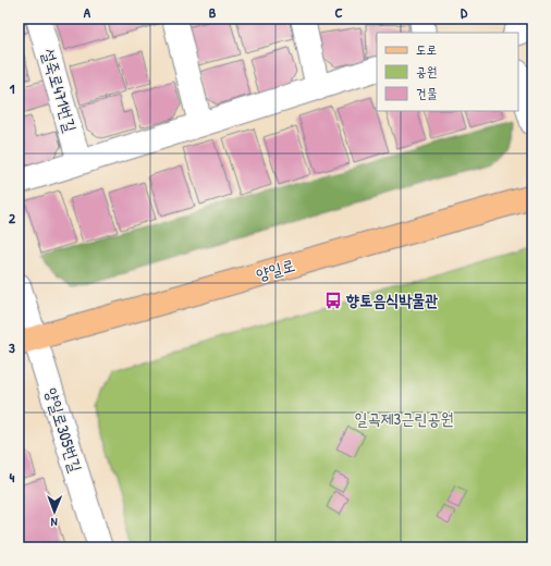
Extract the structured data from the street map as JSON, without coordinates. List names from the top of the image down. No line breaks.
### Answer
{"streets":{"main road":["양일로"],"street":["설죽로471번길","양일로305번길"]},"crossings":[["양일로","양일로305번길"]],"parks":["일곡제3근린공원"],"places":{"bus stop":["향토음식박물관"]},"legend":["도로","공원","건물"],"north":"bottom","grid":{"columns":["A","B","C","D"],"rows":["1","2","3","4"]}}
